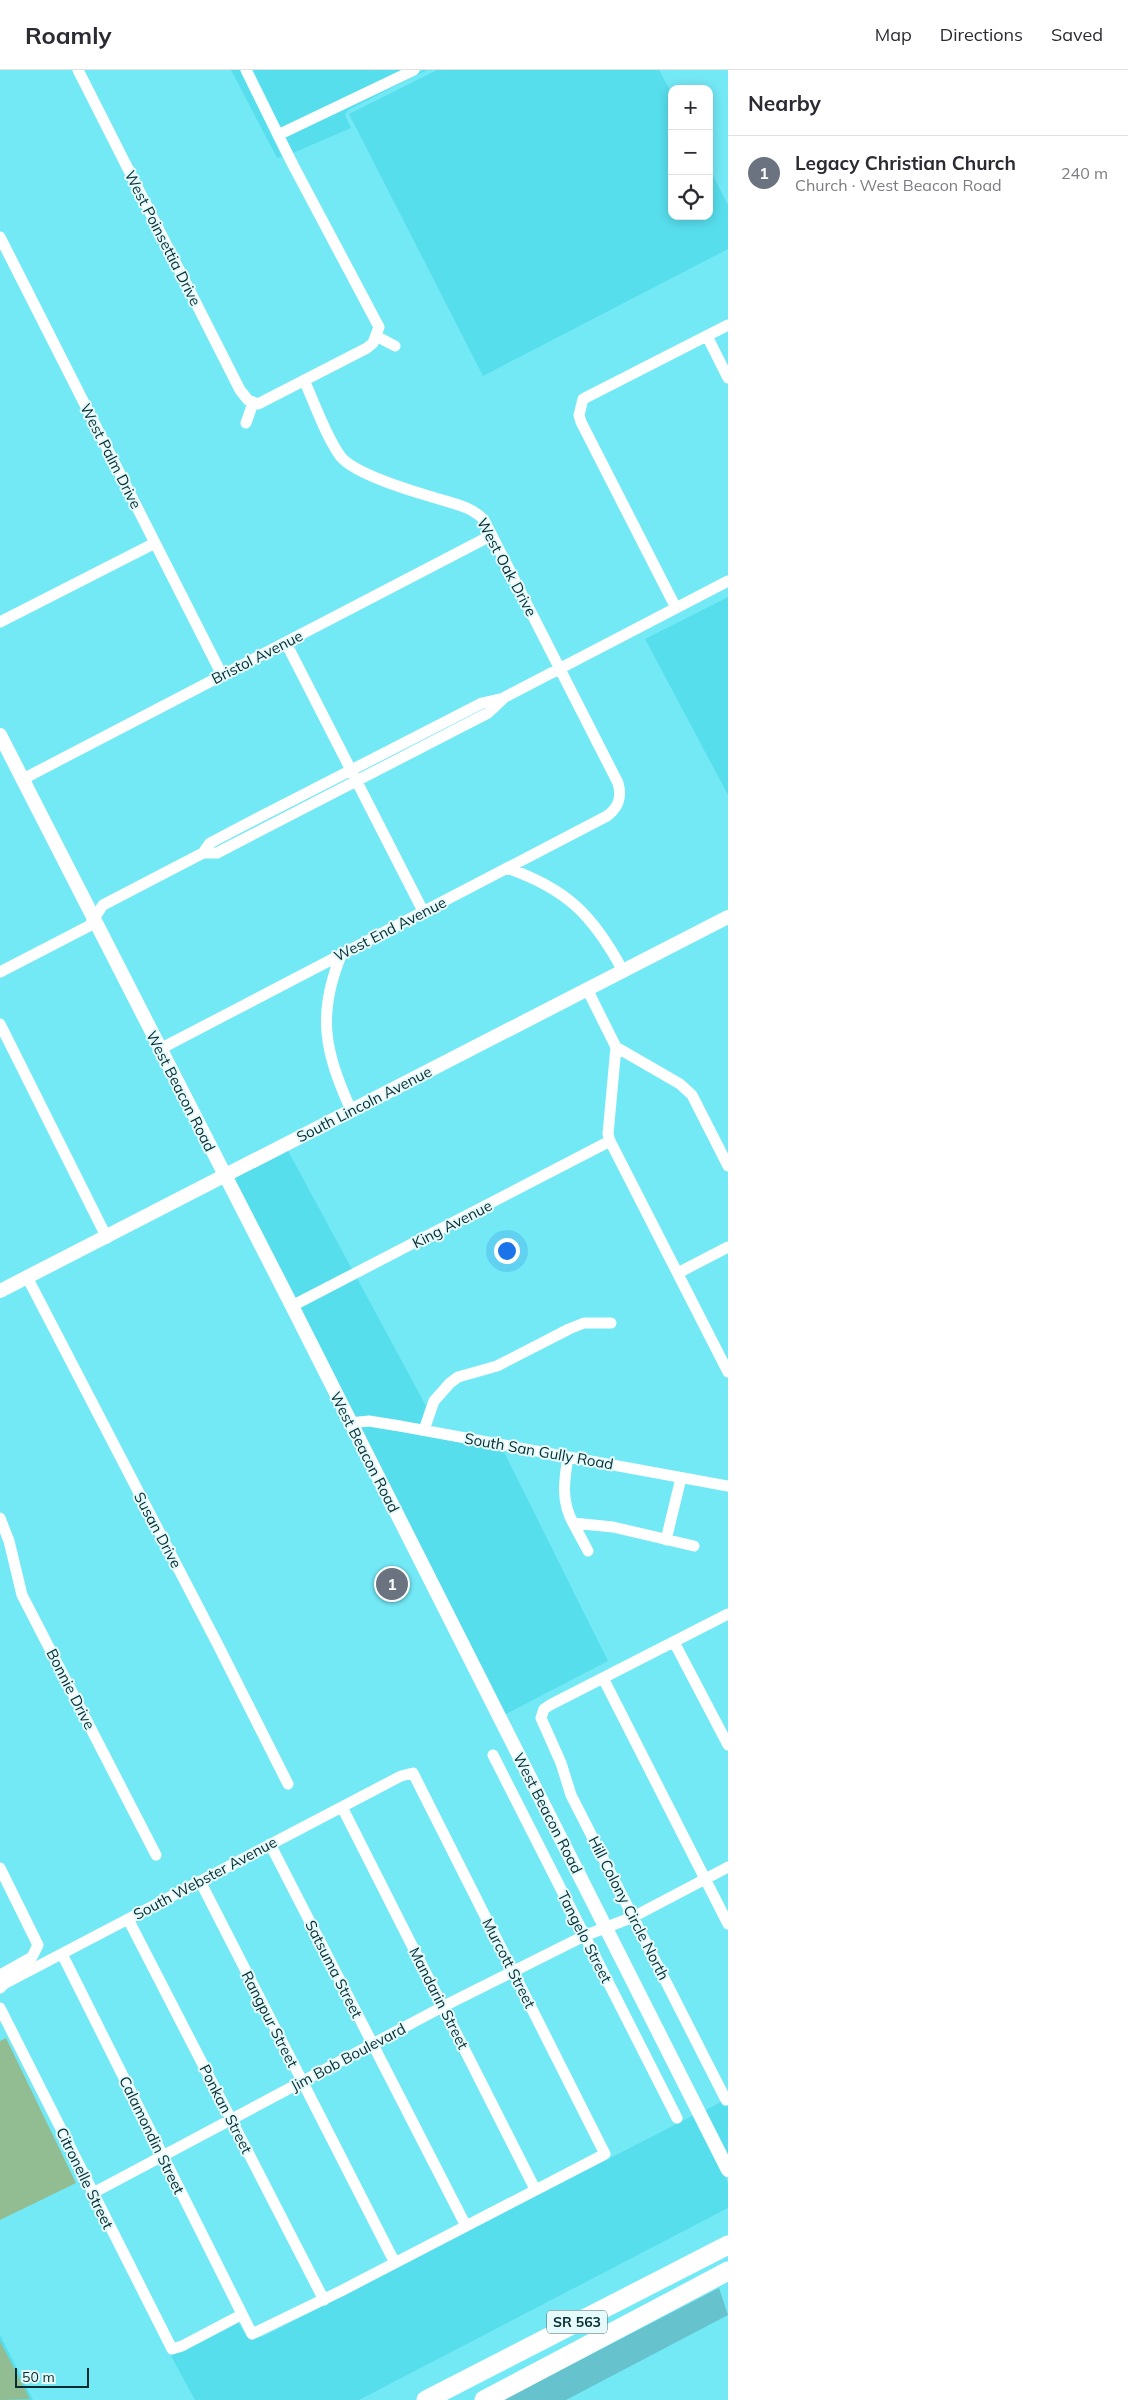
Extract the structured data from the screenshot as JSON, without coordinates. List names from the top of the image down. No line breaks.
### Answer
{"streets":{"main road":["SR 563"],"street":["West Poinsettia Drive","West Palm Drive","West Oak Drive","Bristol Avenue","West End Avenue","West Beacon Road","South Lincoln Avenue","King Avenue","South San Gully Road","Susan Drive","Bonnie Drive","South Webster Avenue","Hill Colony Circle North","Tangelo Street","Murcott Street","Satsuma Street","Mandarin Street","Rangpur Street","Jim Bob Boulevard","Ponkan Street","Calamondin Street","Citronelle Street"]},"crossings":[["West Palm Drive","Bristol Avenue"],["West Oak Drive","Bristol Avenue"],["West Oak Drive","West End Avenue"],["Bristol Avenue","West Beacon Road"],["West End Avenue","West Beacon Road"],["West Beacon Road","South Lincoln Avenue"],["West Beacon Road","King Avenue"],["West Beacon Road","South San Gully Road"],["West Beacon Road","Jim Bob Boulevard"],["South Lincoln Avenue","Susan Drive"],["South Webster Avenue","Murcott Street"],["South Webster Avenue","Satsuma Street"],["South Webster Avenue","Mandarin Street"],["South Webster Avenue","Rangpur Street"],["South Webster Avenue","Ponkan Street"],["South Webster Avenue","Calamondin Street"],["Hill Colony Circle North","Jim Bob Boulevard"],["Tangelo Street","Jim Bob Boulevard"],["Murcott Street","Mandarin Street"],["Murcott Street","Jim Bob Boulevard"],["Satsuma Street","Jim Bob Boulevard"],["Mandarin Street","Jim Bob Boulevard"],["Rangpur Street","Jim Bob Boulevard"],["Jim Bob Boulevard","Ponkan Street"],["Jim Bob Boulevard","Calamondin Street"],["Jim Bob Boulevard","Citronelle Street"],["Ponkan Street","Calamondin Street"],["Calamondin Street","Citronelle Street"]],"scale_bar":"50 m","page":{"header":"Roamly","nav":["Map","Directions","Saved"],"heading":"Nearby","map_buttons":["+","−"],"list":[{"mark":"1","name":"Legacy Christian Church","note":"Church · West Beacon Road","value":"240 m"}],"pins":"1","scale":"50 m"}}
